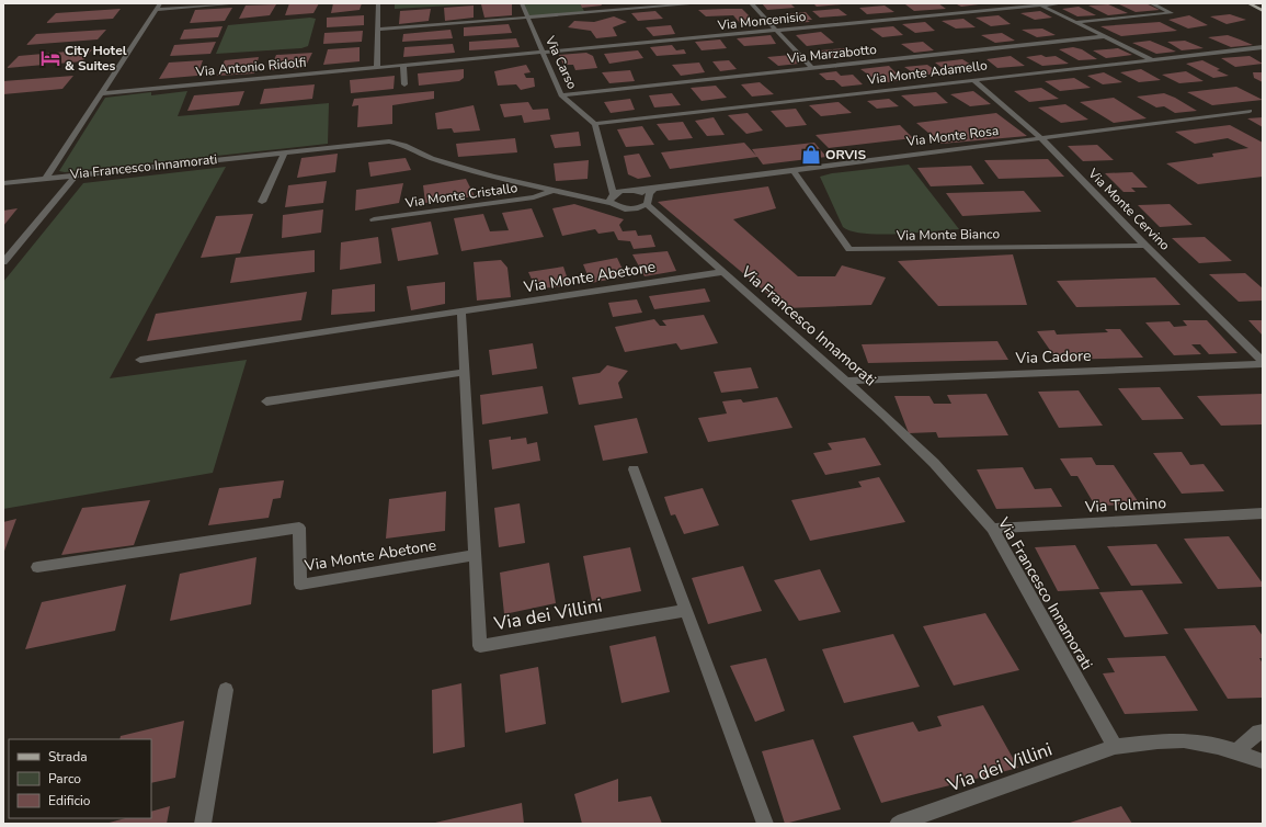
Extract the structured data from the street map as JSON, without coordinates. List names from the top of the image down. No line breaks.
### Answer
{"streets":{"street":["Via Moncenisio","Via Marzabotto","Via Carso","Via Antonio Ridolfi","Via Monte Adamello","Via Monte Rosa","Via Francesco Innamorati","Via Monte Cristallo","Via Monte Cervino","Via Monte Bianco","Via Monte Abetone","Via Cadore","Via Tolmino","Via dei Villini"]},"crossings":[["Via Moncenisio","Via Carso"],["Via Moncenisio","Via Antonio Ridolfi"],["Via Marzabotto","Via Carso"],["Via Carso","Via Antonio Ridolfi"],["Via Carso","Via Monte Adamello"],["Via Monte Adamello","Via Monte Cervino"],["Via Monte Rosa","Via Francesco Innamorati"],["Via Monte Rosa","Via Monte Cervino"],["Via Monte Rosa","Via Monte Bianco"],["Via Francesco Innamorati","Via Monte Cristallo"],["Via Francesco Innamorati","Via Monte Abetone"],["Via Francesco Innamorati","Via Cadore"],["Via Francesco Innamorati","Via Tolmino"],["Via Francesco Innamorati","Via dei Villini"],["Via Monte Cervino","Via Monte Bianco"],["Via Monte Cervino","Via Cadore"],["Via Monte Abetone","Via dei Villini"]],"places":{"hotel":["City Hotel & Suites"],"shop":["ORVIS"]},"legend":["Strada","Parco","Edificio"]}
